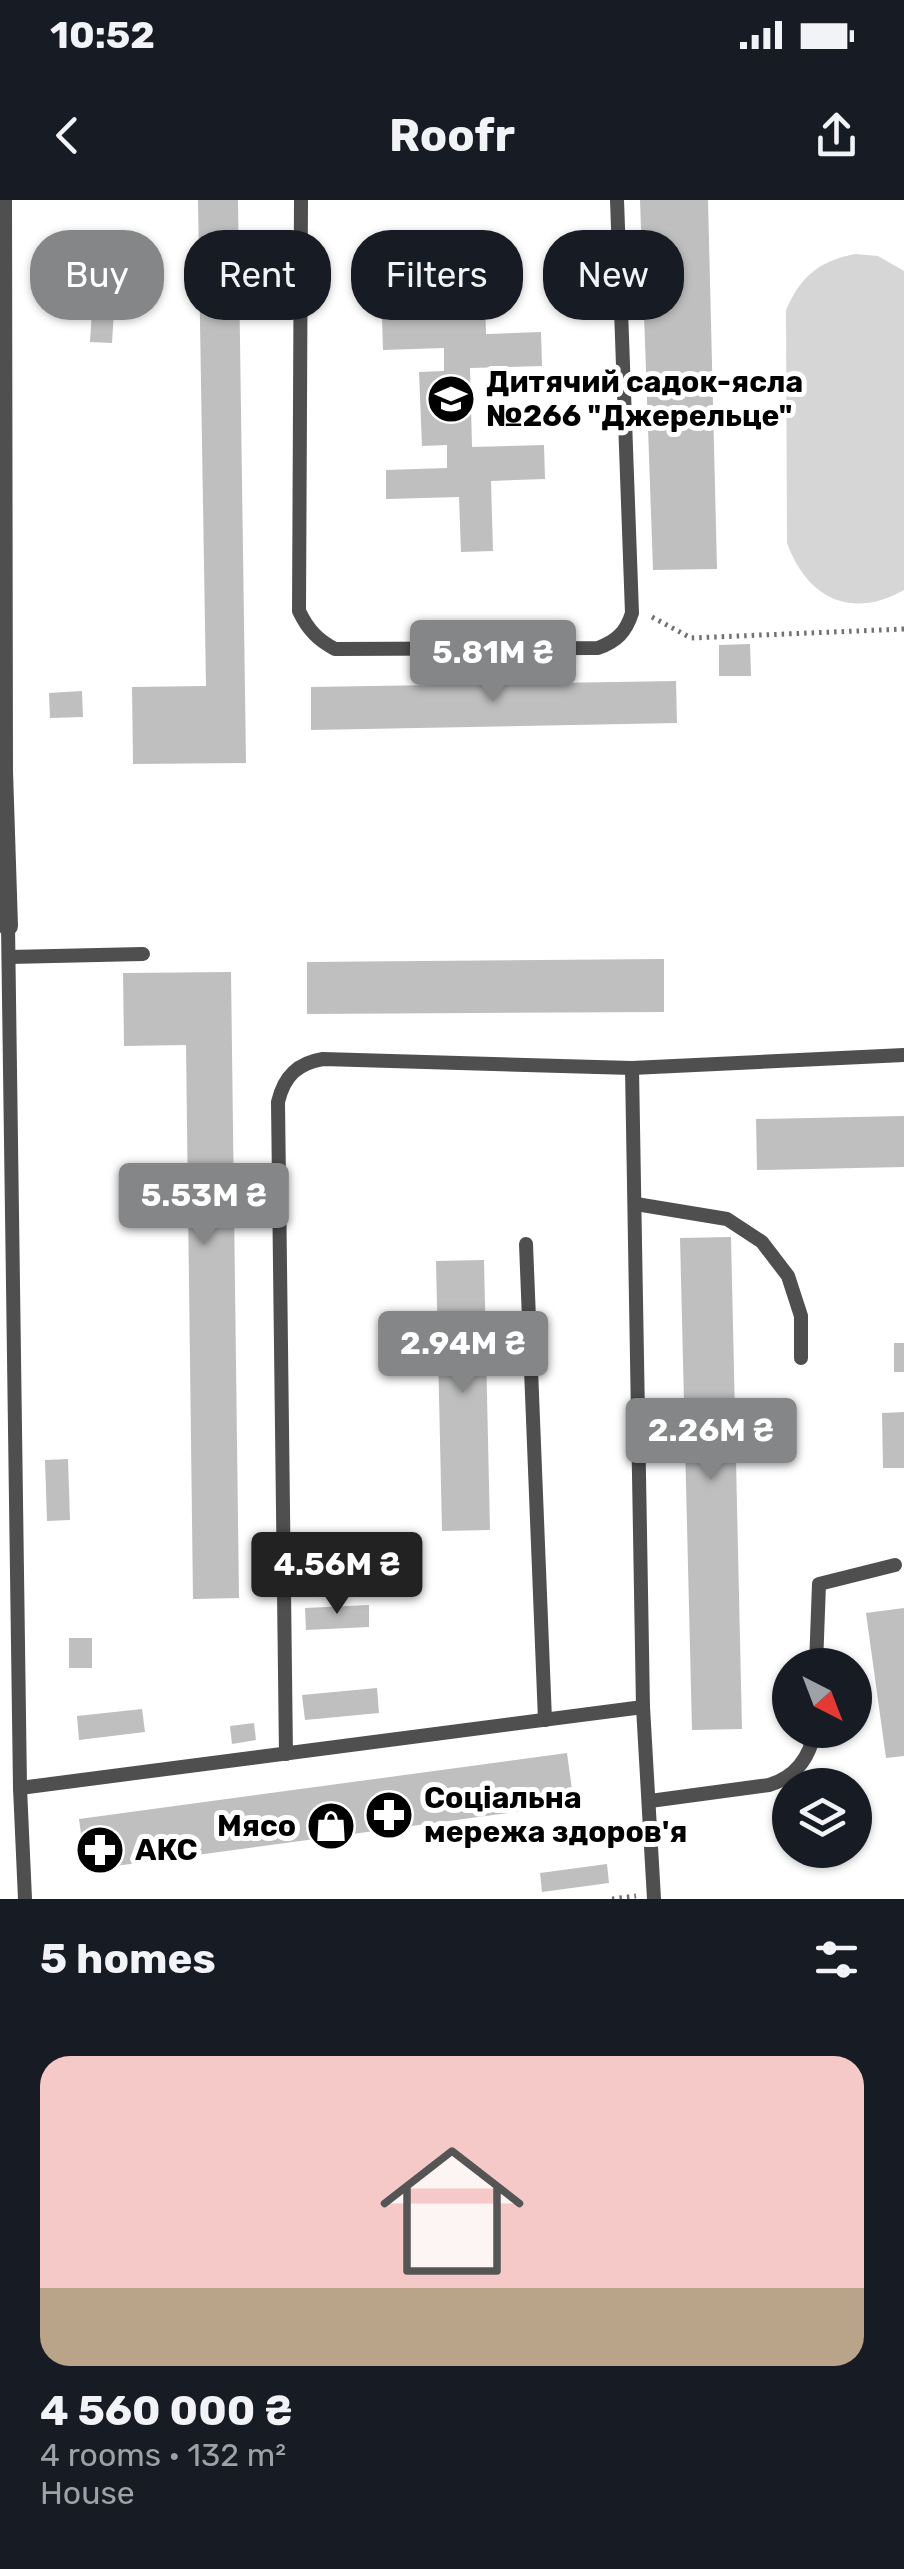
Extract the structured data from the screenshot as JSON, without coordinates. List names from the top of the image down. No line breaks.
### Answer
{"places":{"school or university":["Дитячий садок-ясла №266 \"Джерельце\""],"pharmacy":["Соціальна мережа здоров'я","АКС"],"shop":["Мясо"]},"north":"bottom right","page":{"status":"10:52","header":"Roofr","chip":["Buy","Rent","Filters","New"],"price":["5.81M ₴","5.53M ₴","2.94M ₴","2.26M ₴","4.56M ₴"],"heading":"5 homes","list":[{"name":"4 560 000 ₴","note":"4 rooms · 132 m² · House"}]}}
